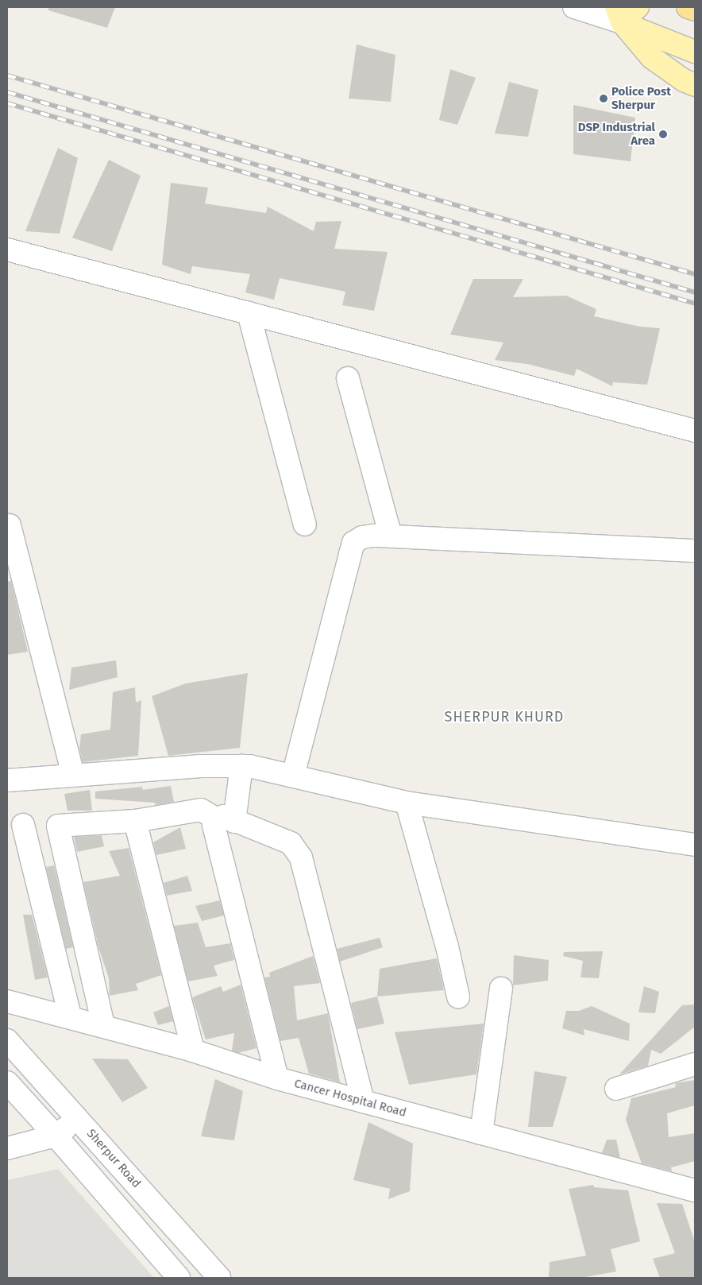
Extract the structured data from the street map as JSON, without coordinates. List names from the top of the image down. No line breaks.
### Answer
{"streets":{"street":["Cancer Hospital Road","Sherpur Road"]},"districts":["SHERPUR KHURD"],"places":["Police Post Sherpur","DSP Industrial Area"]}
